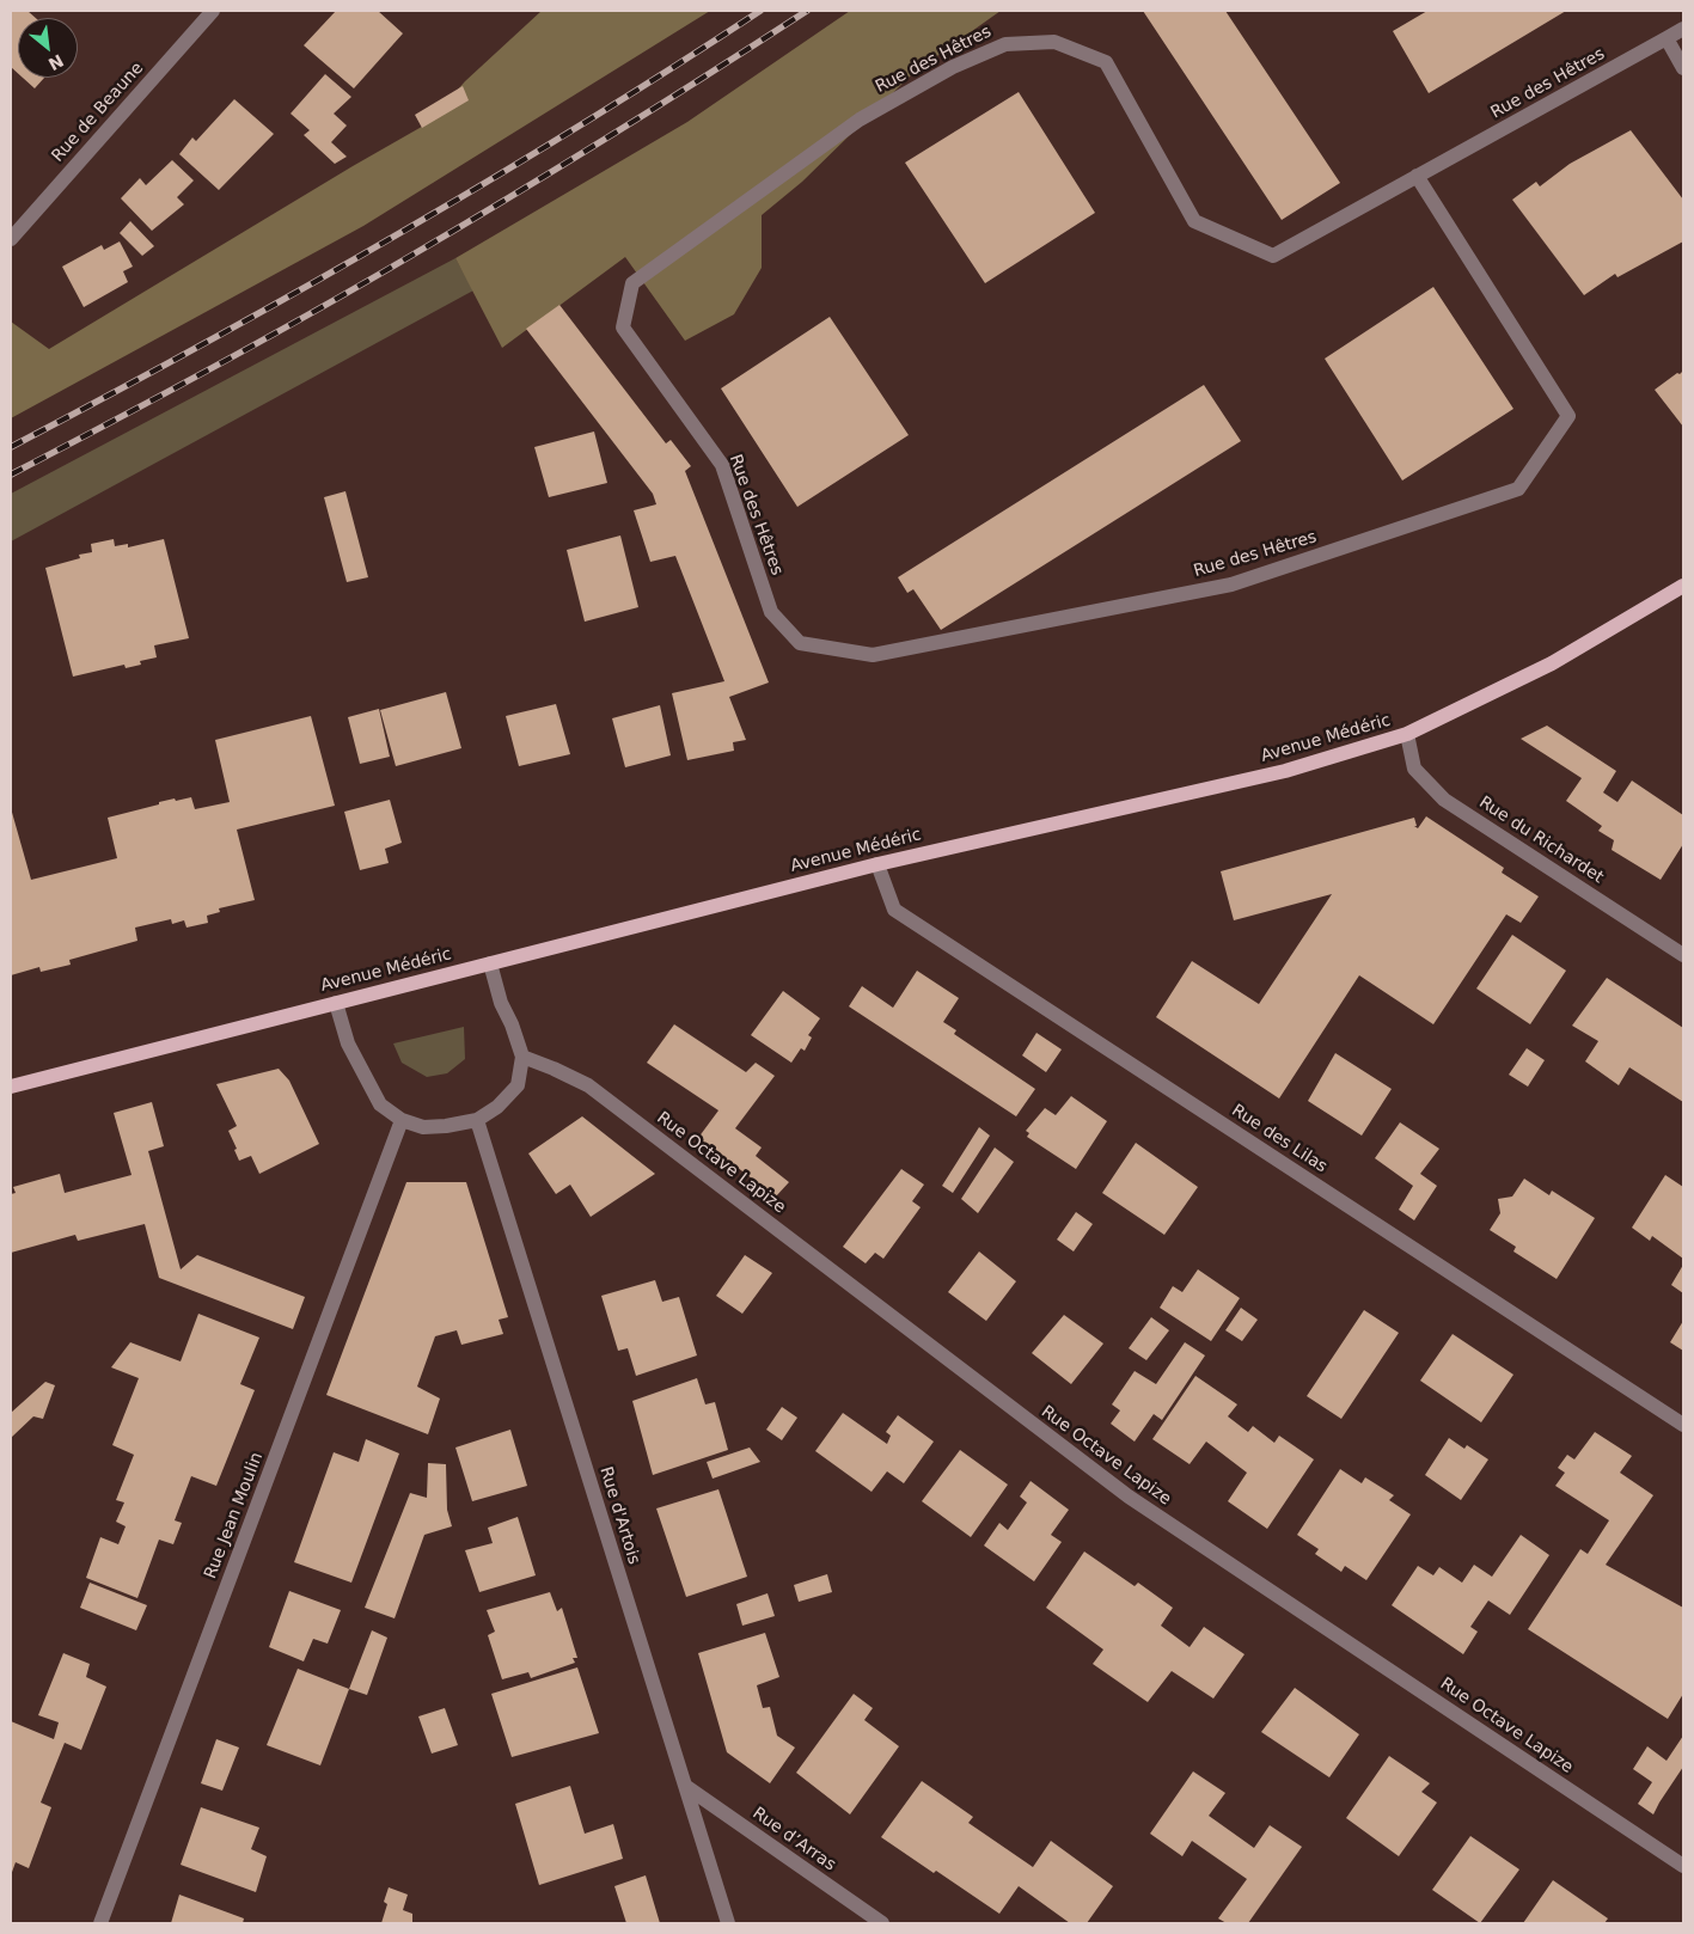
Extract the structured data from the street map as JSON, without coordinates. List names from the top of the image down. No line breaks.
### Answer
{"streets":{"main road":["Avenue Médéric"],"street":["Rue des Hêtres","Rue de Beaune","Rue du Richardet","Rue des Lilas","Rue Octave Lapize","Rue Jean Moulin","Rue d'Artois","Rue d’Arras"]},"crossings":[["Avenue Médéric","Rue du Richardet"],["Avenue Médéric","Rue des Lilas"],["Avenue Médéric","Rue Octave Lapize"],["Avenue Médéric","Rue Jean Moulin"],["Avenue Médéric","Rue d'Artois"],["Rue Octave Lapize","Rue Jean Moulin"],["Rue Octave Lapize","Rue d'Artois"],["Rue Jean Moulin","Rue d'Artois"],["Rue d'Artois","Rue d’Arras"]],"north":"bottom right"}
